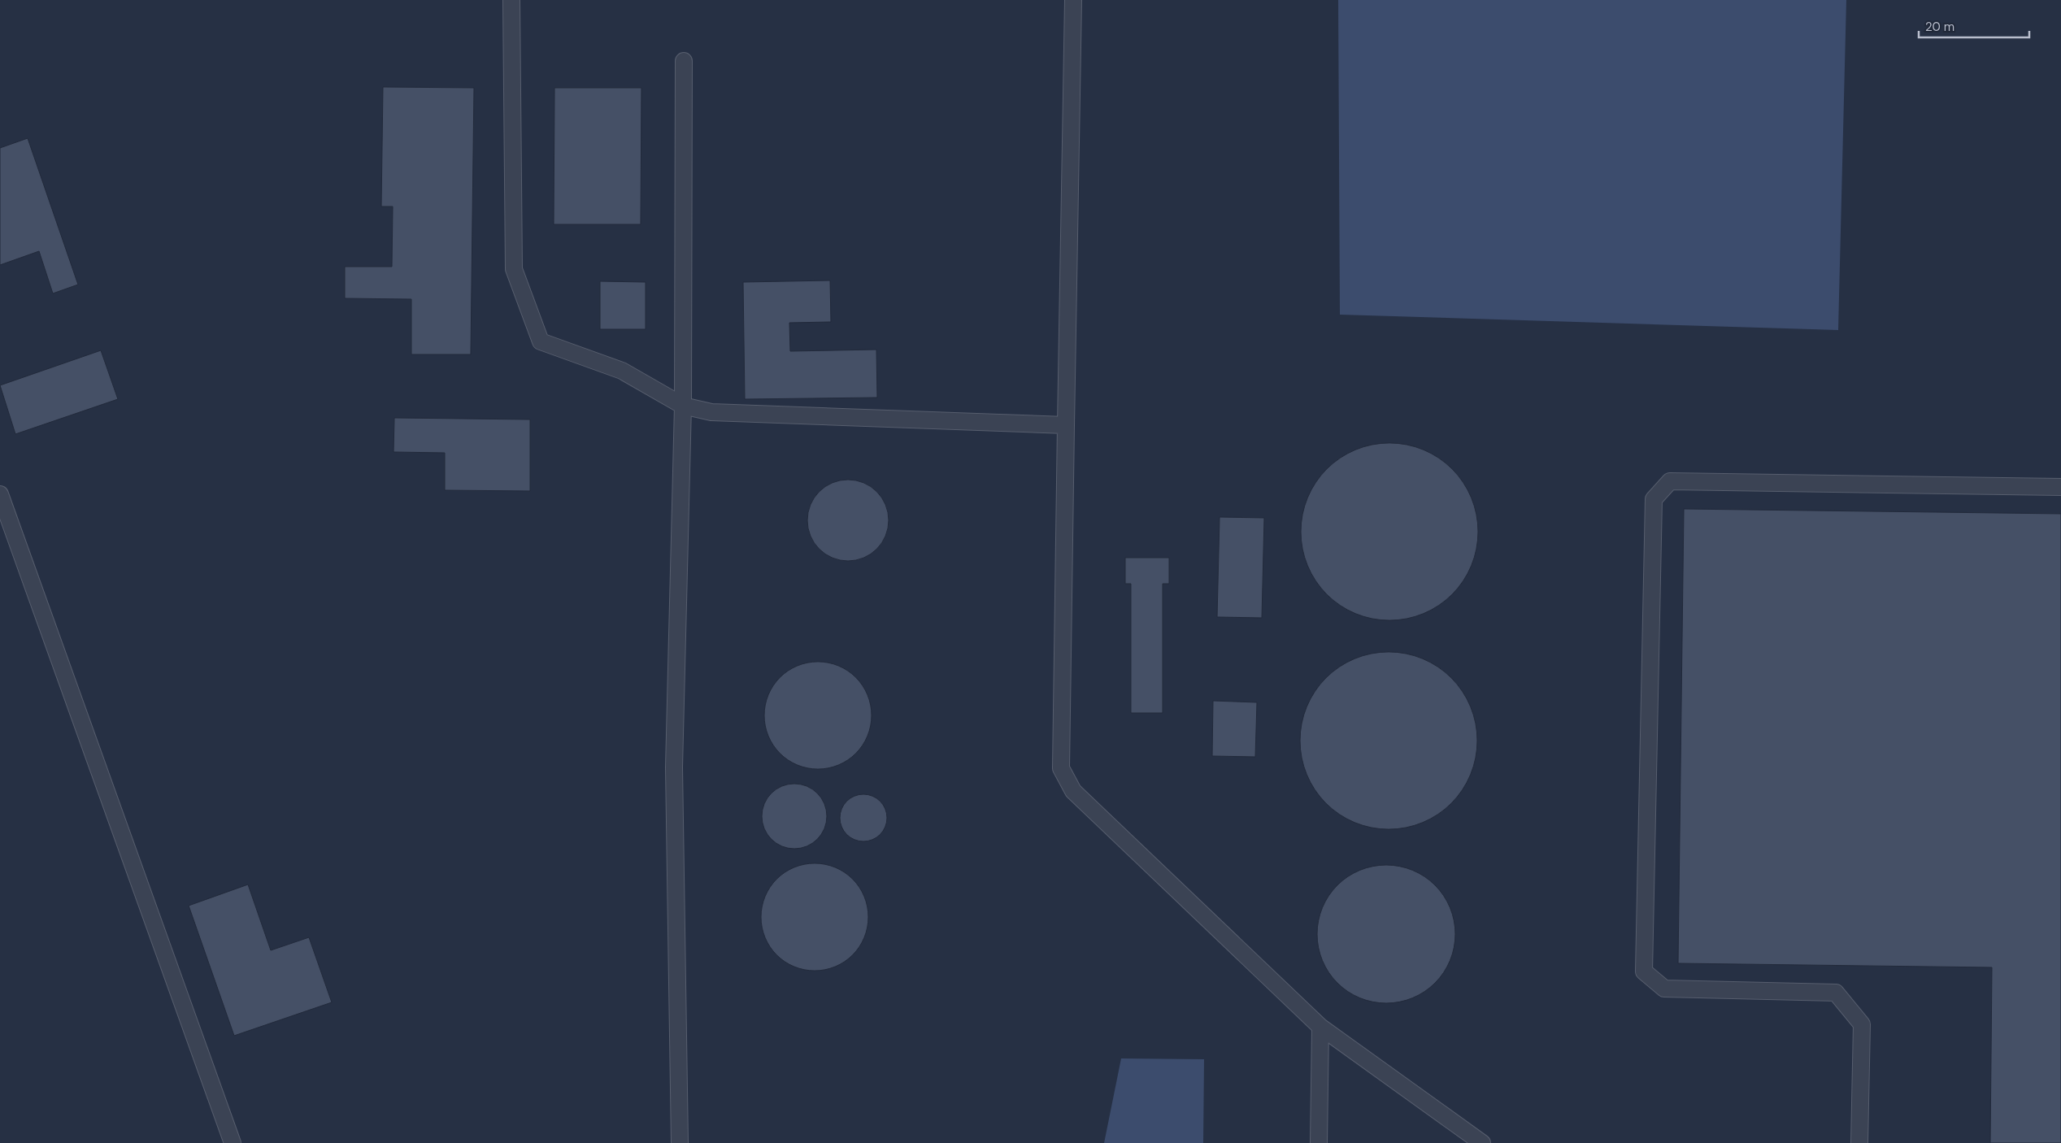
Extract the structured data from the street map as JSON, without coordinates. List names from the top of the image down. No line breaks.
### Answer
{"scale_bar":"20 m"}
